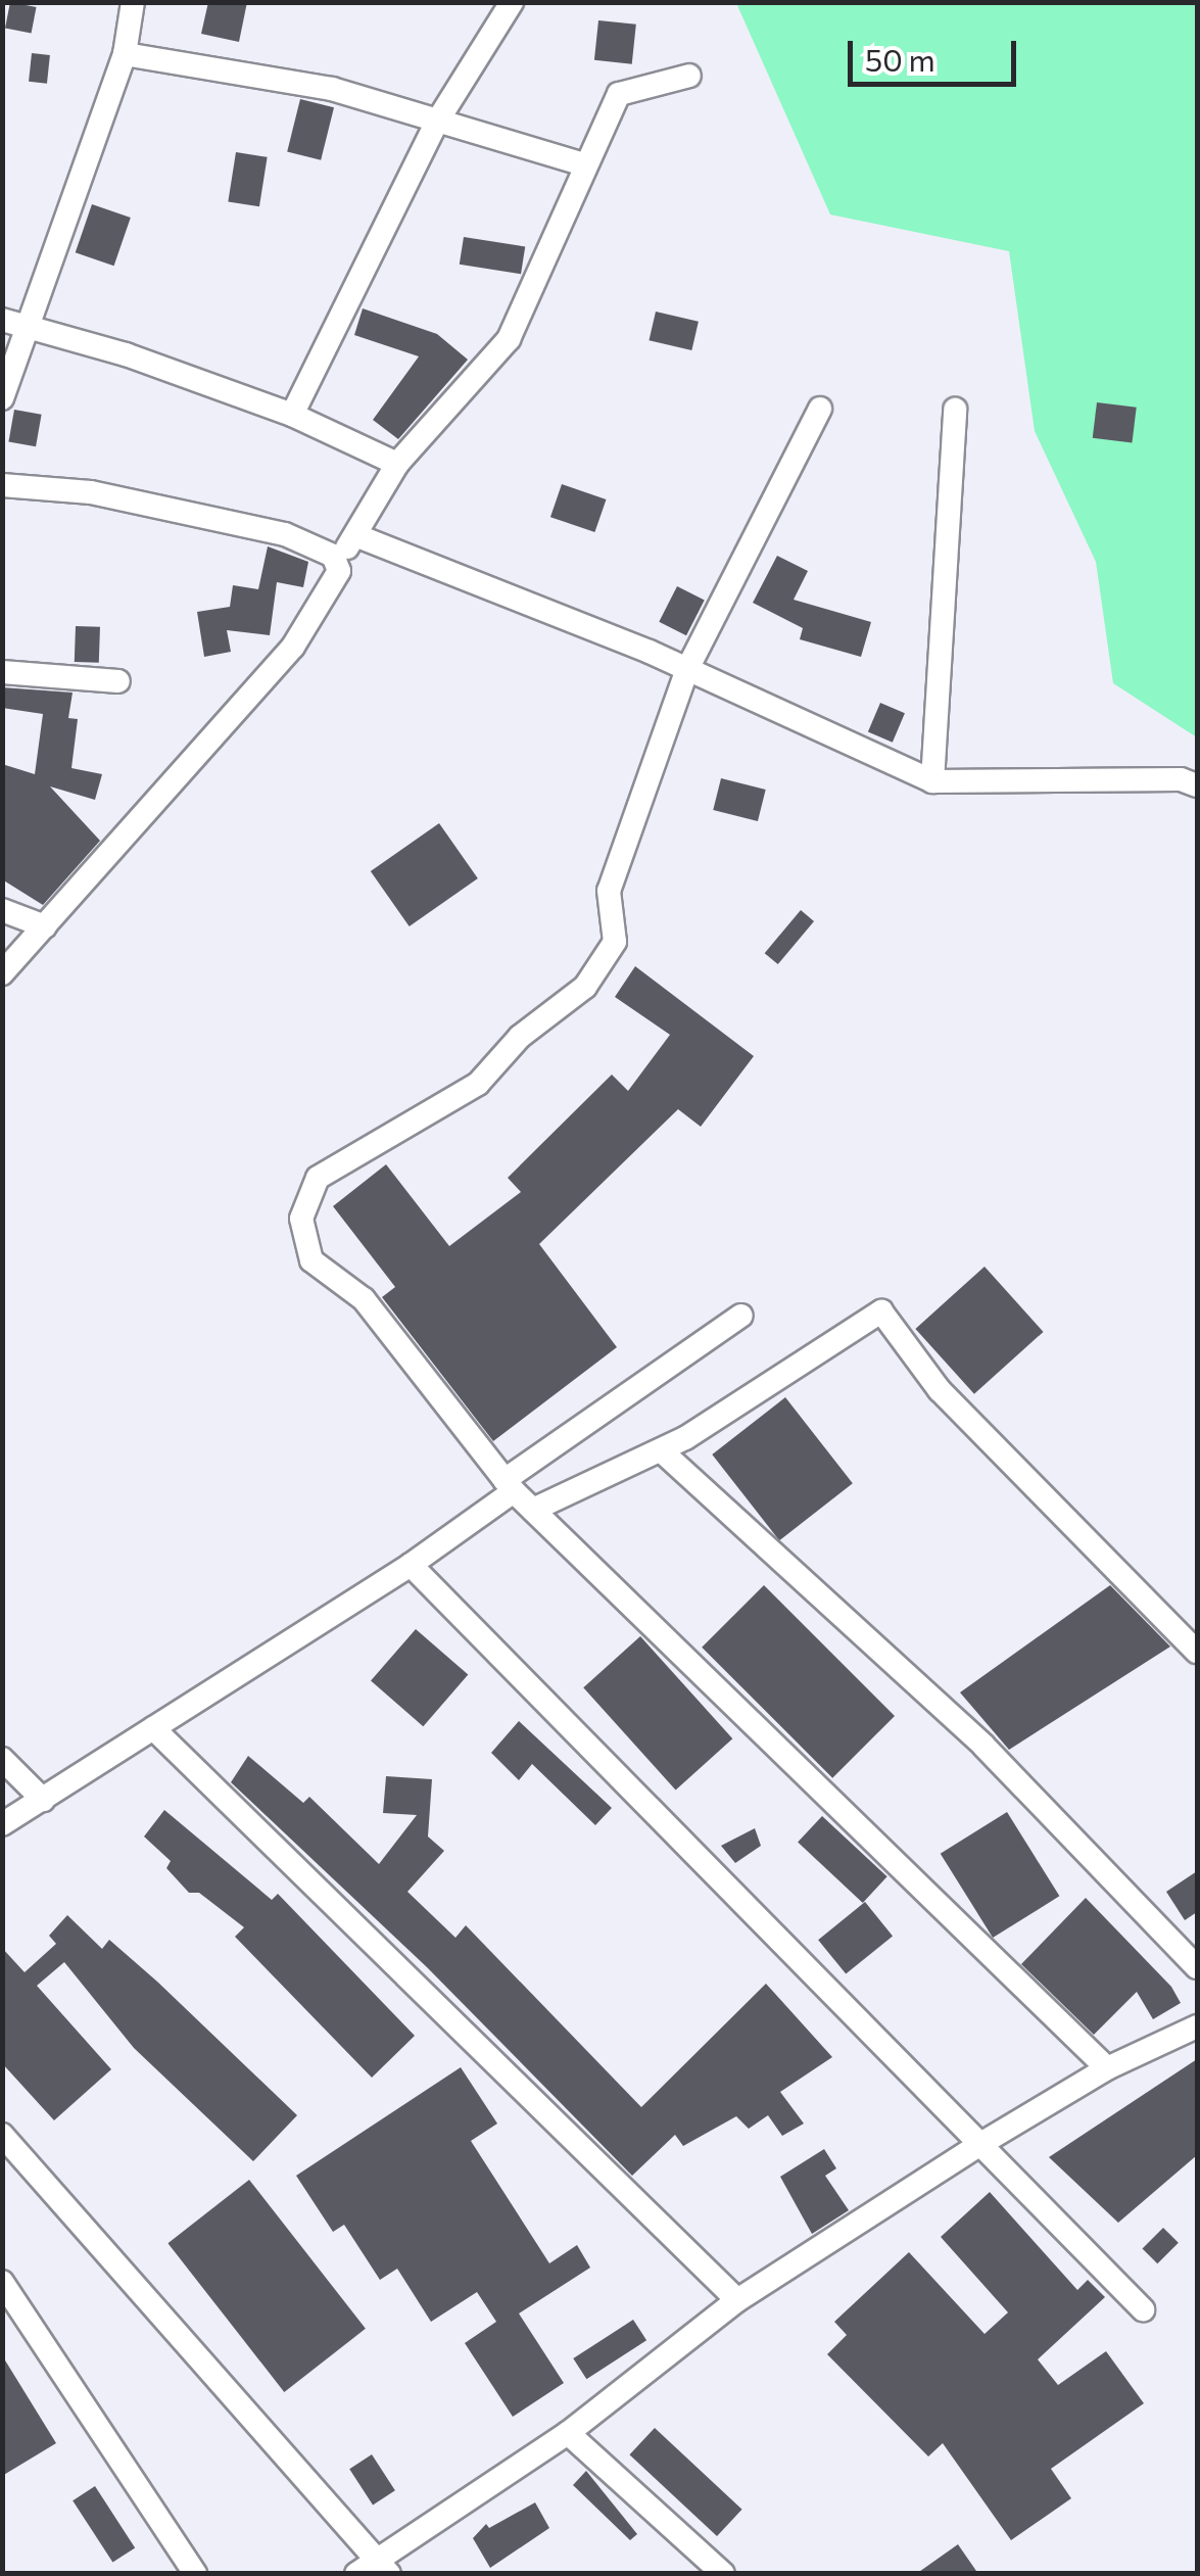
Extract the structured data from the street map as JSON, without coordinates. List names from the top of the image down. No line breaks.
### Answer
{"scale_bar":"50 m"}
